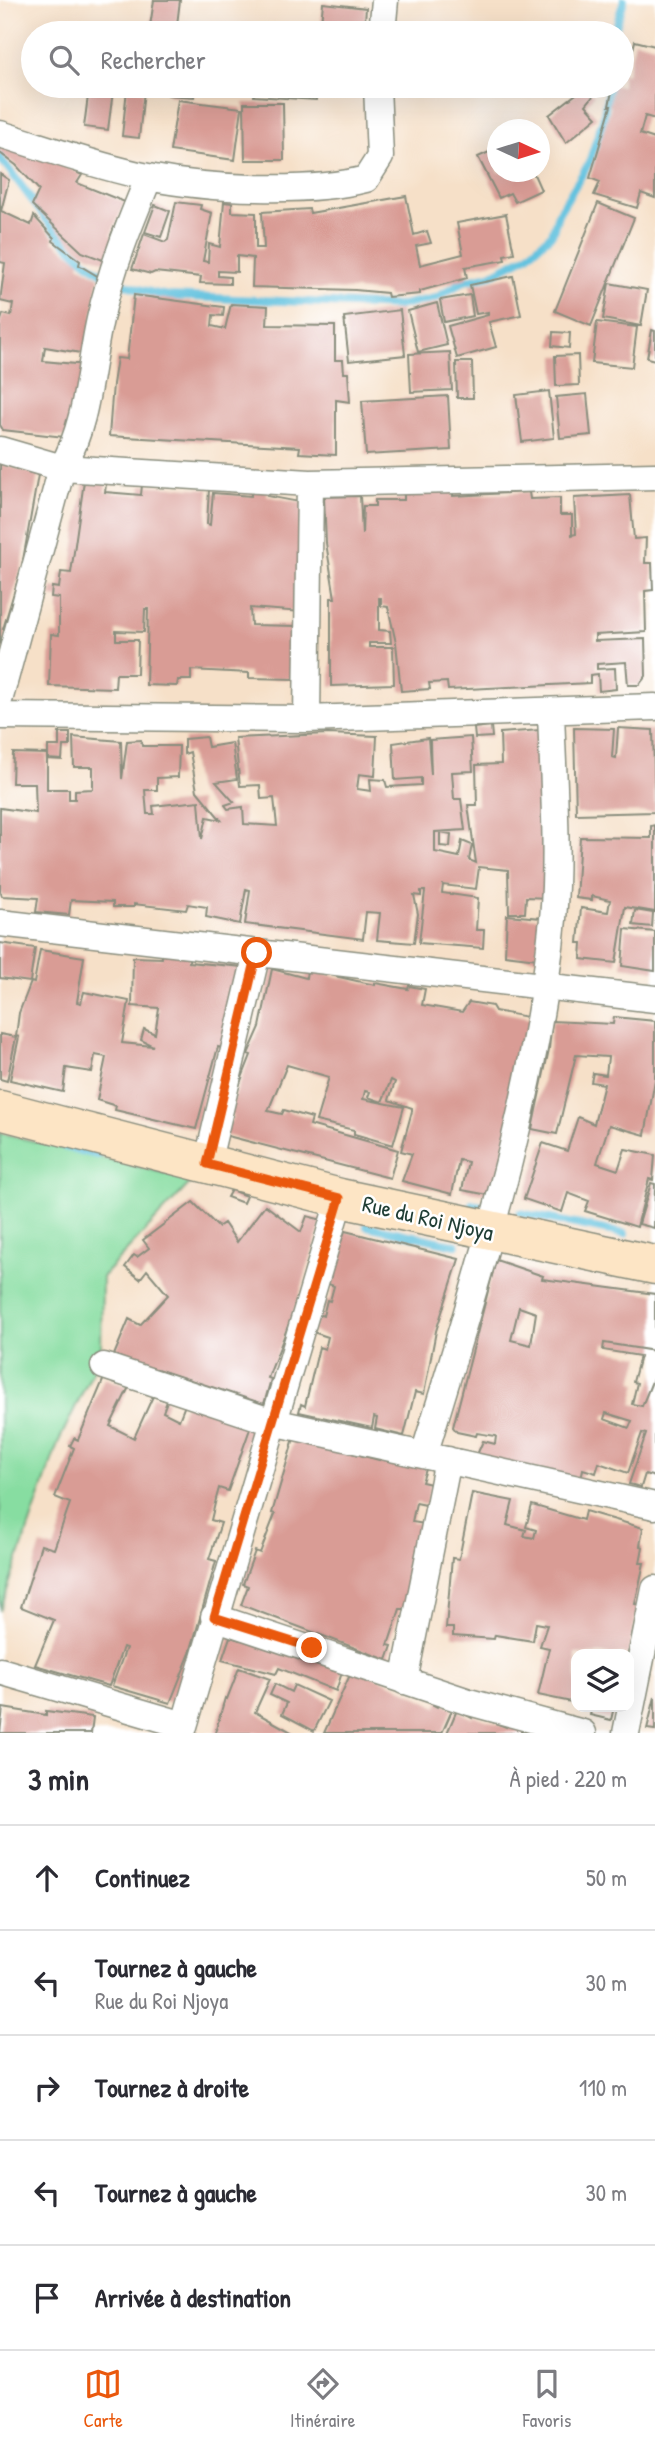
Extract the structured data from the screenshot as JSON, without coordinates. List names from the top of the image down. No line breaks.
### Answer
{"streets":{"main road":["Rue du Roi Njoya"]},"north":"right","page":{"search":"Rechercher","heading":["3 min","À pied · 220 m"],"list":[["Continuez","50 m"],["Tournez à gauche","Rue du Roi Njoya","30 m"],["Tournez à droite","110 m"],["Tournez à gauche","30 m"],"Arrivée à destination"],"nav":["Carte","Itinéraire","Favoris"]}}
